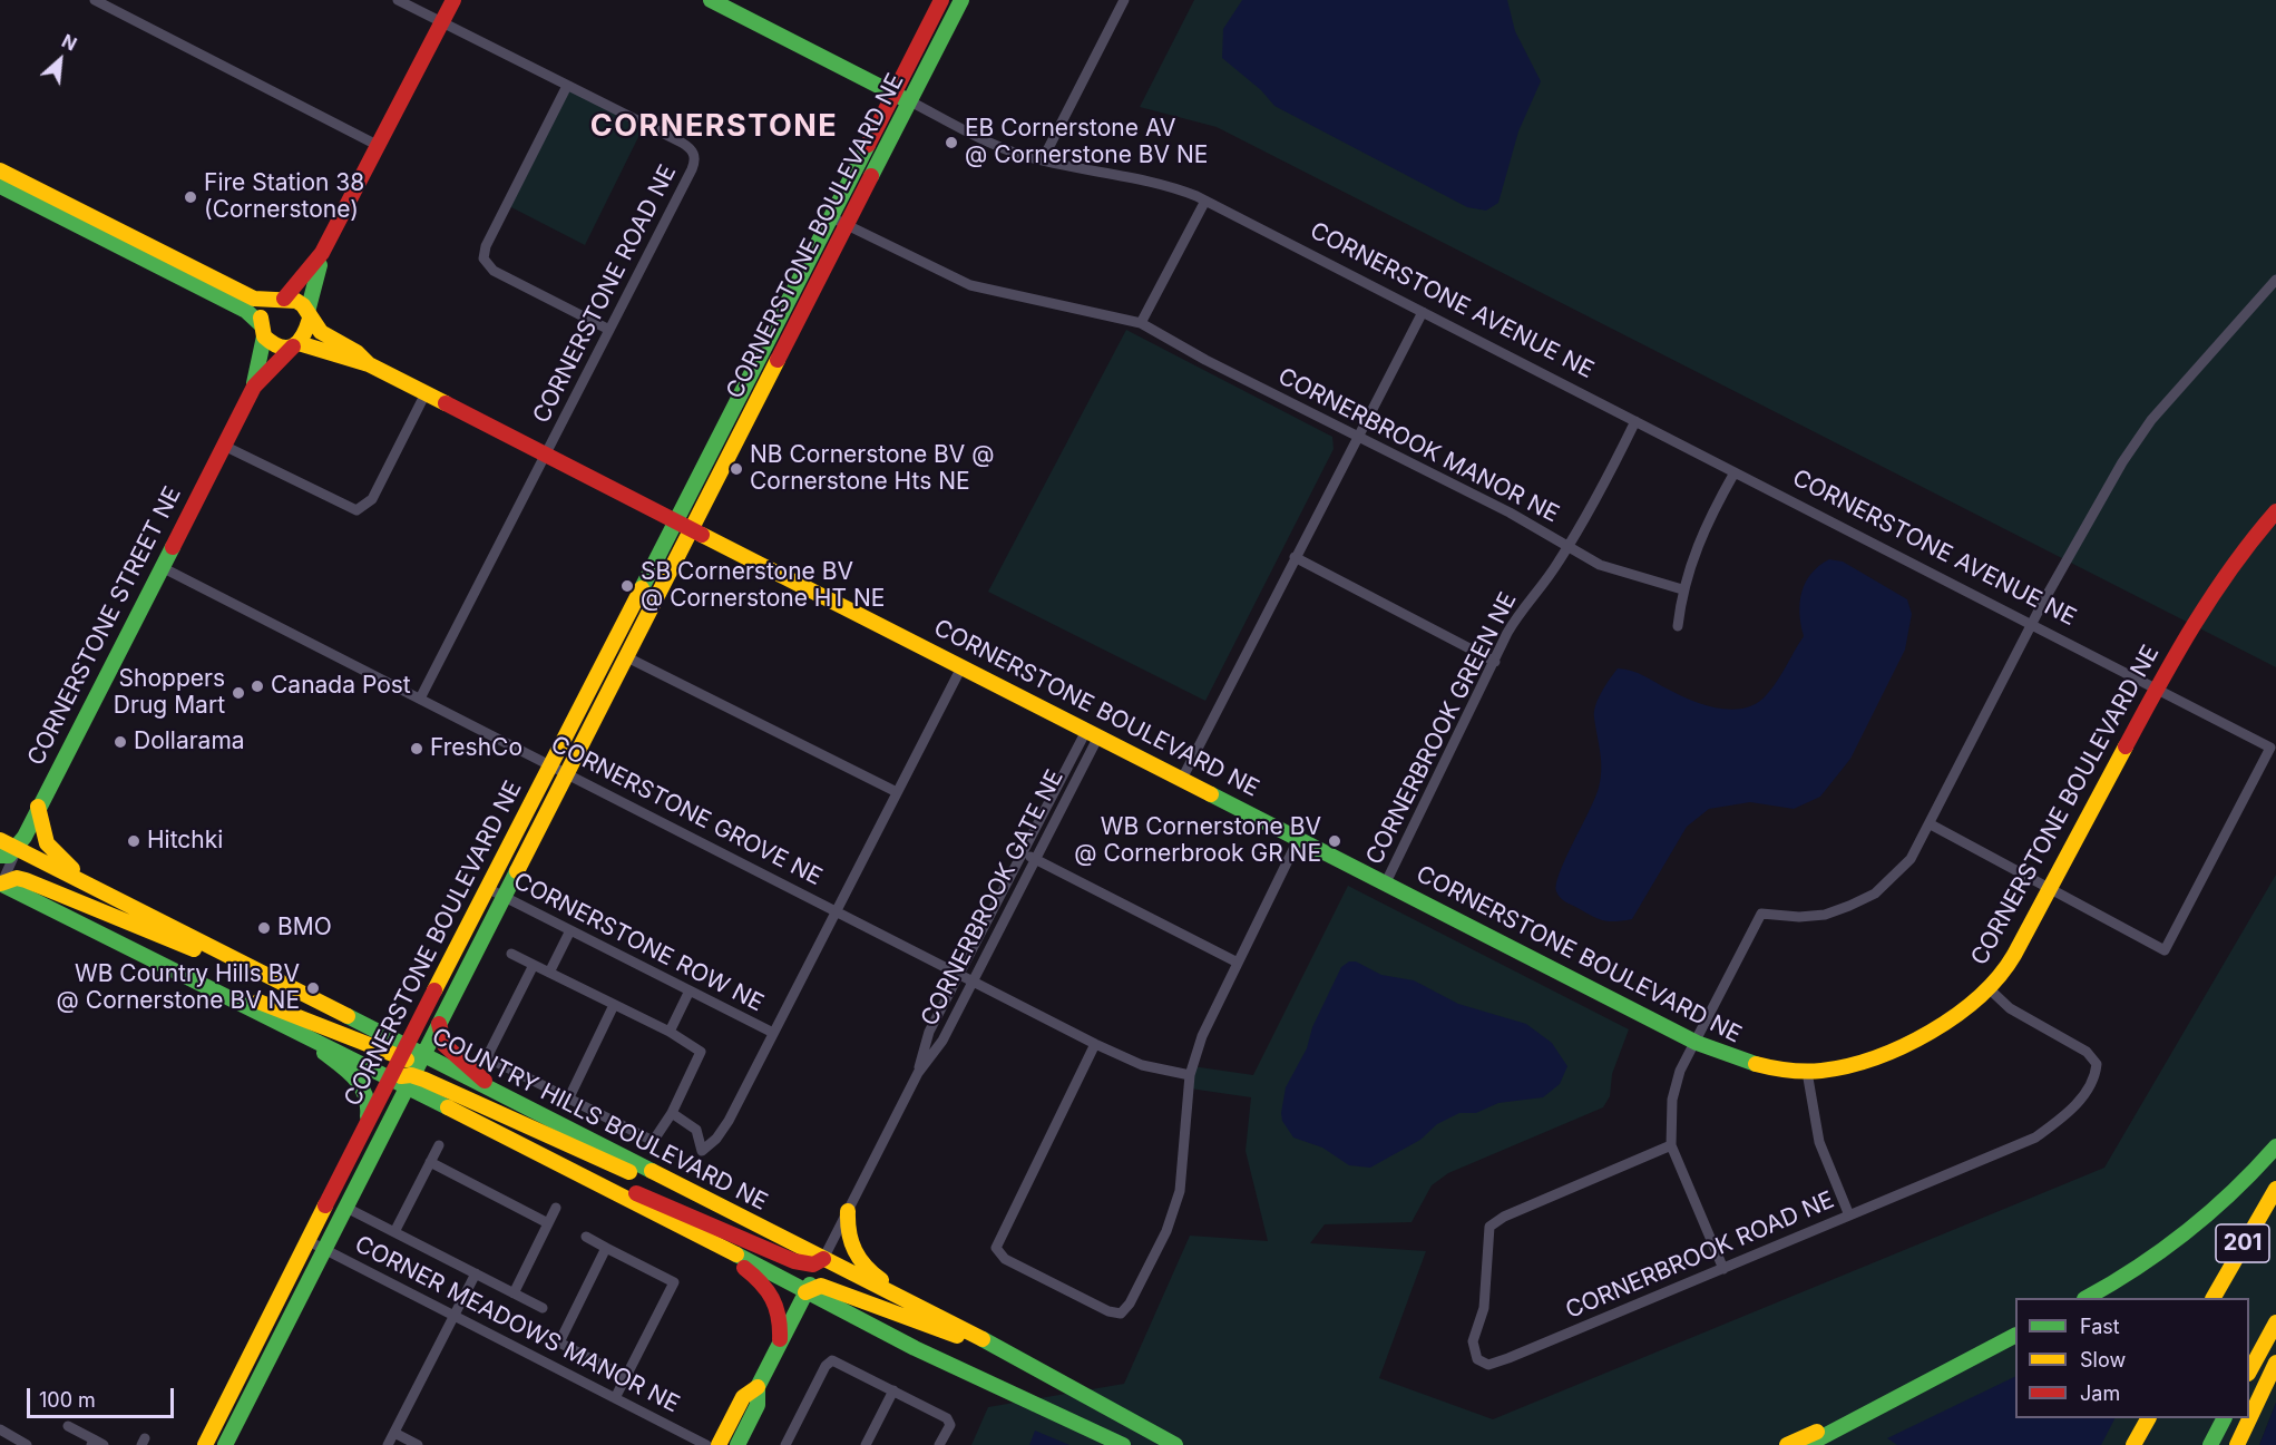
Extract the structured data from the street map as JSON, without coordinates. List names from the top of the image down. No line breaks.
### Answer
{"streets":{"main road":["CORNERSTONE BOULEVARD NE","CORNERSTONE AVENUE NE","CORNERSTONE STREET NE","COUNTRY HILLS BOULEVARD NE","201"],"street":["CORNERSTONE ROAD NE","CORNERBROOK MANOR NE","CORNERBROOK GREEN NE","CORNERSTONE GROVE NE","CORNERBROOK GATE NE","CORNERSTONE ROW NE","CORNERBROOK ROAD NE","CORNER MEADOWS MANOR NE"]},"crossings":[["CORNERSTONE BOULEVARD NE","CORNERSTONE AVENUE NE"],["CORNERSTONE BOULEVARD NE","CORNERBROOK MANOR NE"],["CORNERSTONE BOULEVARD NE","CORNERBROOK GREEN NE"],["CORNERSTONE BOULEVARD NE","CORNERSTONE GROVE NE"],["CORNERSTONE BOULEVARD NE","CORNERBROOK GATE NE"],["CORNERSTONE BOULEVARD NE","CORNERSTONE ROW NE"],["CORNERSTONE BOULEVARD NE","COUNTRY HILLS BOULEVARD NE"],["CORNERSTONE BOULEVARD NE","CORNERBROOK ROAD NE"],["CORNERSTONE BOULEVARD NE","CORNER MEADOWS MANOR NE"],["CORNERSTONE ROAD NE","CORNERSTONE GROVE NE"],["CORNERSTONE AVENUE NE","CORNERBROOK GREEN NE"],["CORNERBROOK MANOR NE","CORNERBROOK GREEN NE"],["CORNERSTONE STREET NE","CORNERSTONE GROVE NE"],["CORNERSTONE STREET NE","COUNTRY HILLS BOULEVARD NE"],["CORNERSTONE GROVE NE","CORNERBROOK GATE NE"],["CORNERBROOK GATE NE","COUNTRY HILLS BOULEVARD NE"]],"districts":["CORNERSTONE"],"places":["EB Cornerstone AV @ Cornerstone BV NE","Fire Station 38 (Cornerstone)","NB Cornerstone BV @ Cornerstone Hts NE","SB Cornerstone BV @ Cornerstone HT NE","Canada Post","Shoppers Drug Mart","Dollarama","FreshCo","Hitchki","WB Cornerstone BV @ Cornerbrook GR NE","BMO","WB Country Hills BV @ Cornerstone BV NE"],"legend":["Fast","Slow","Jam"],"scale_bar":"100 m","north":"top right"}
